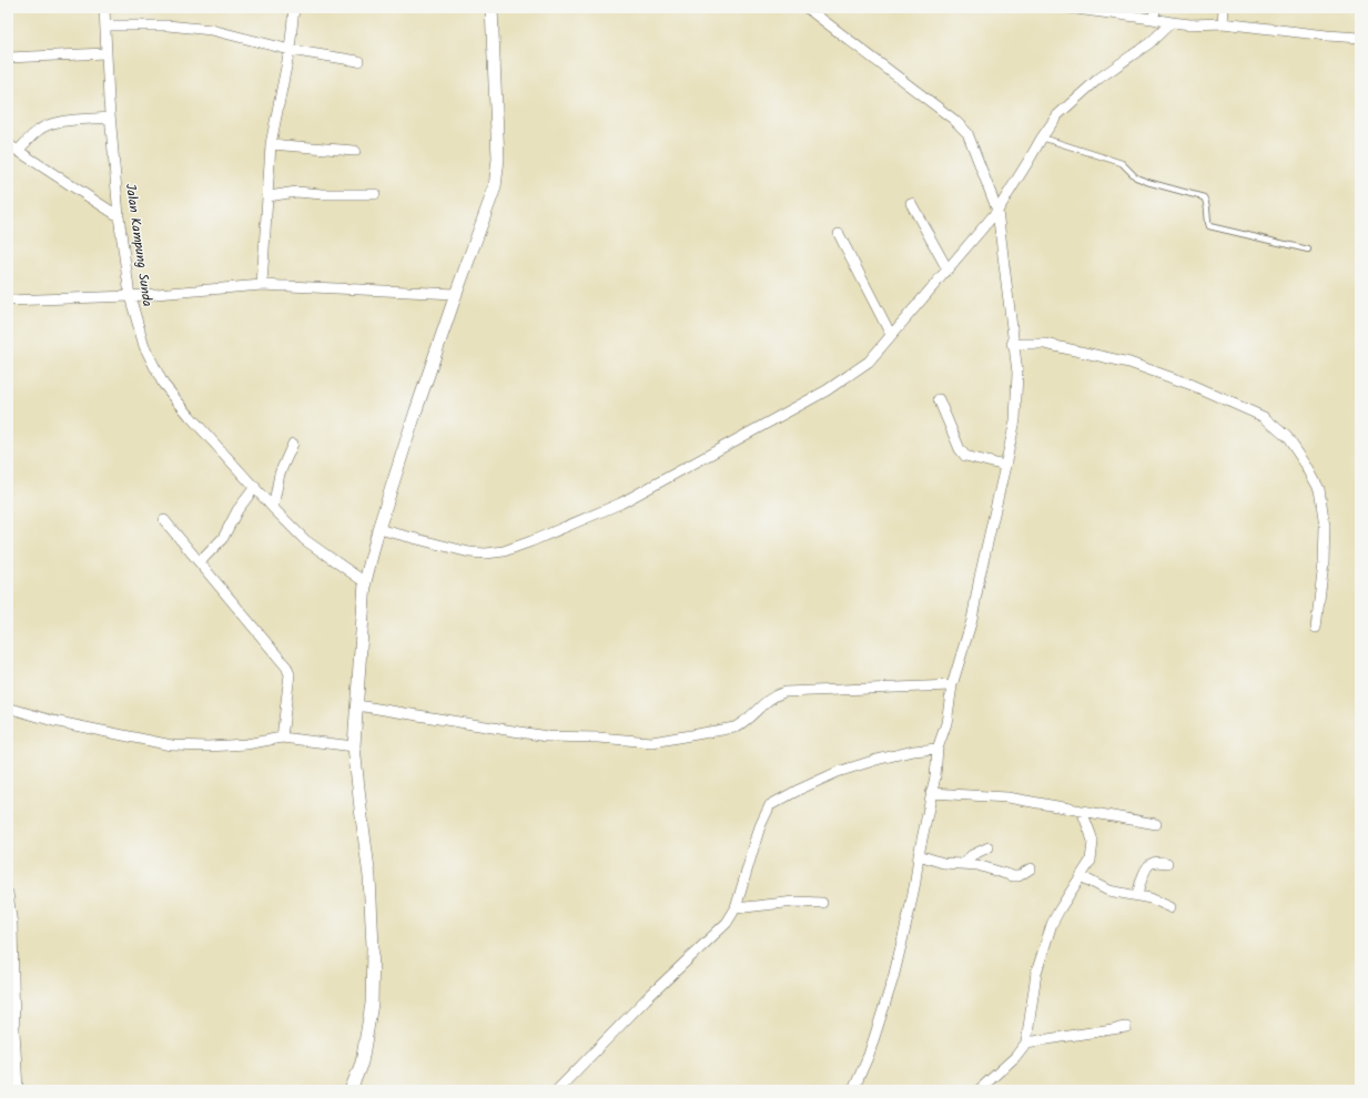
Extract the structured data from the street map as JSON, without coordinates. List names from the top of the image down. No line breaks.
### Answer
{"streets":{"street":["Jalan Kampung Sunda"]}}
